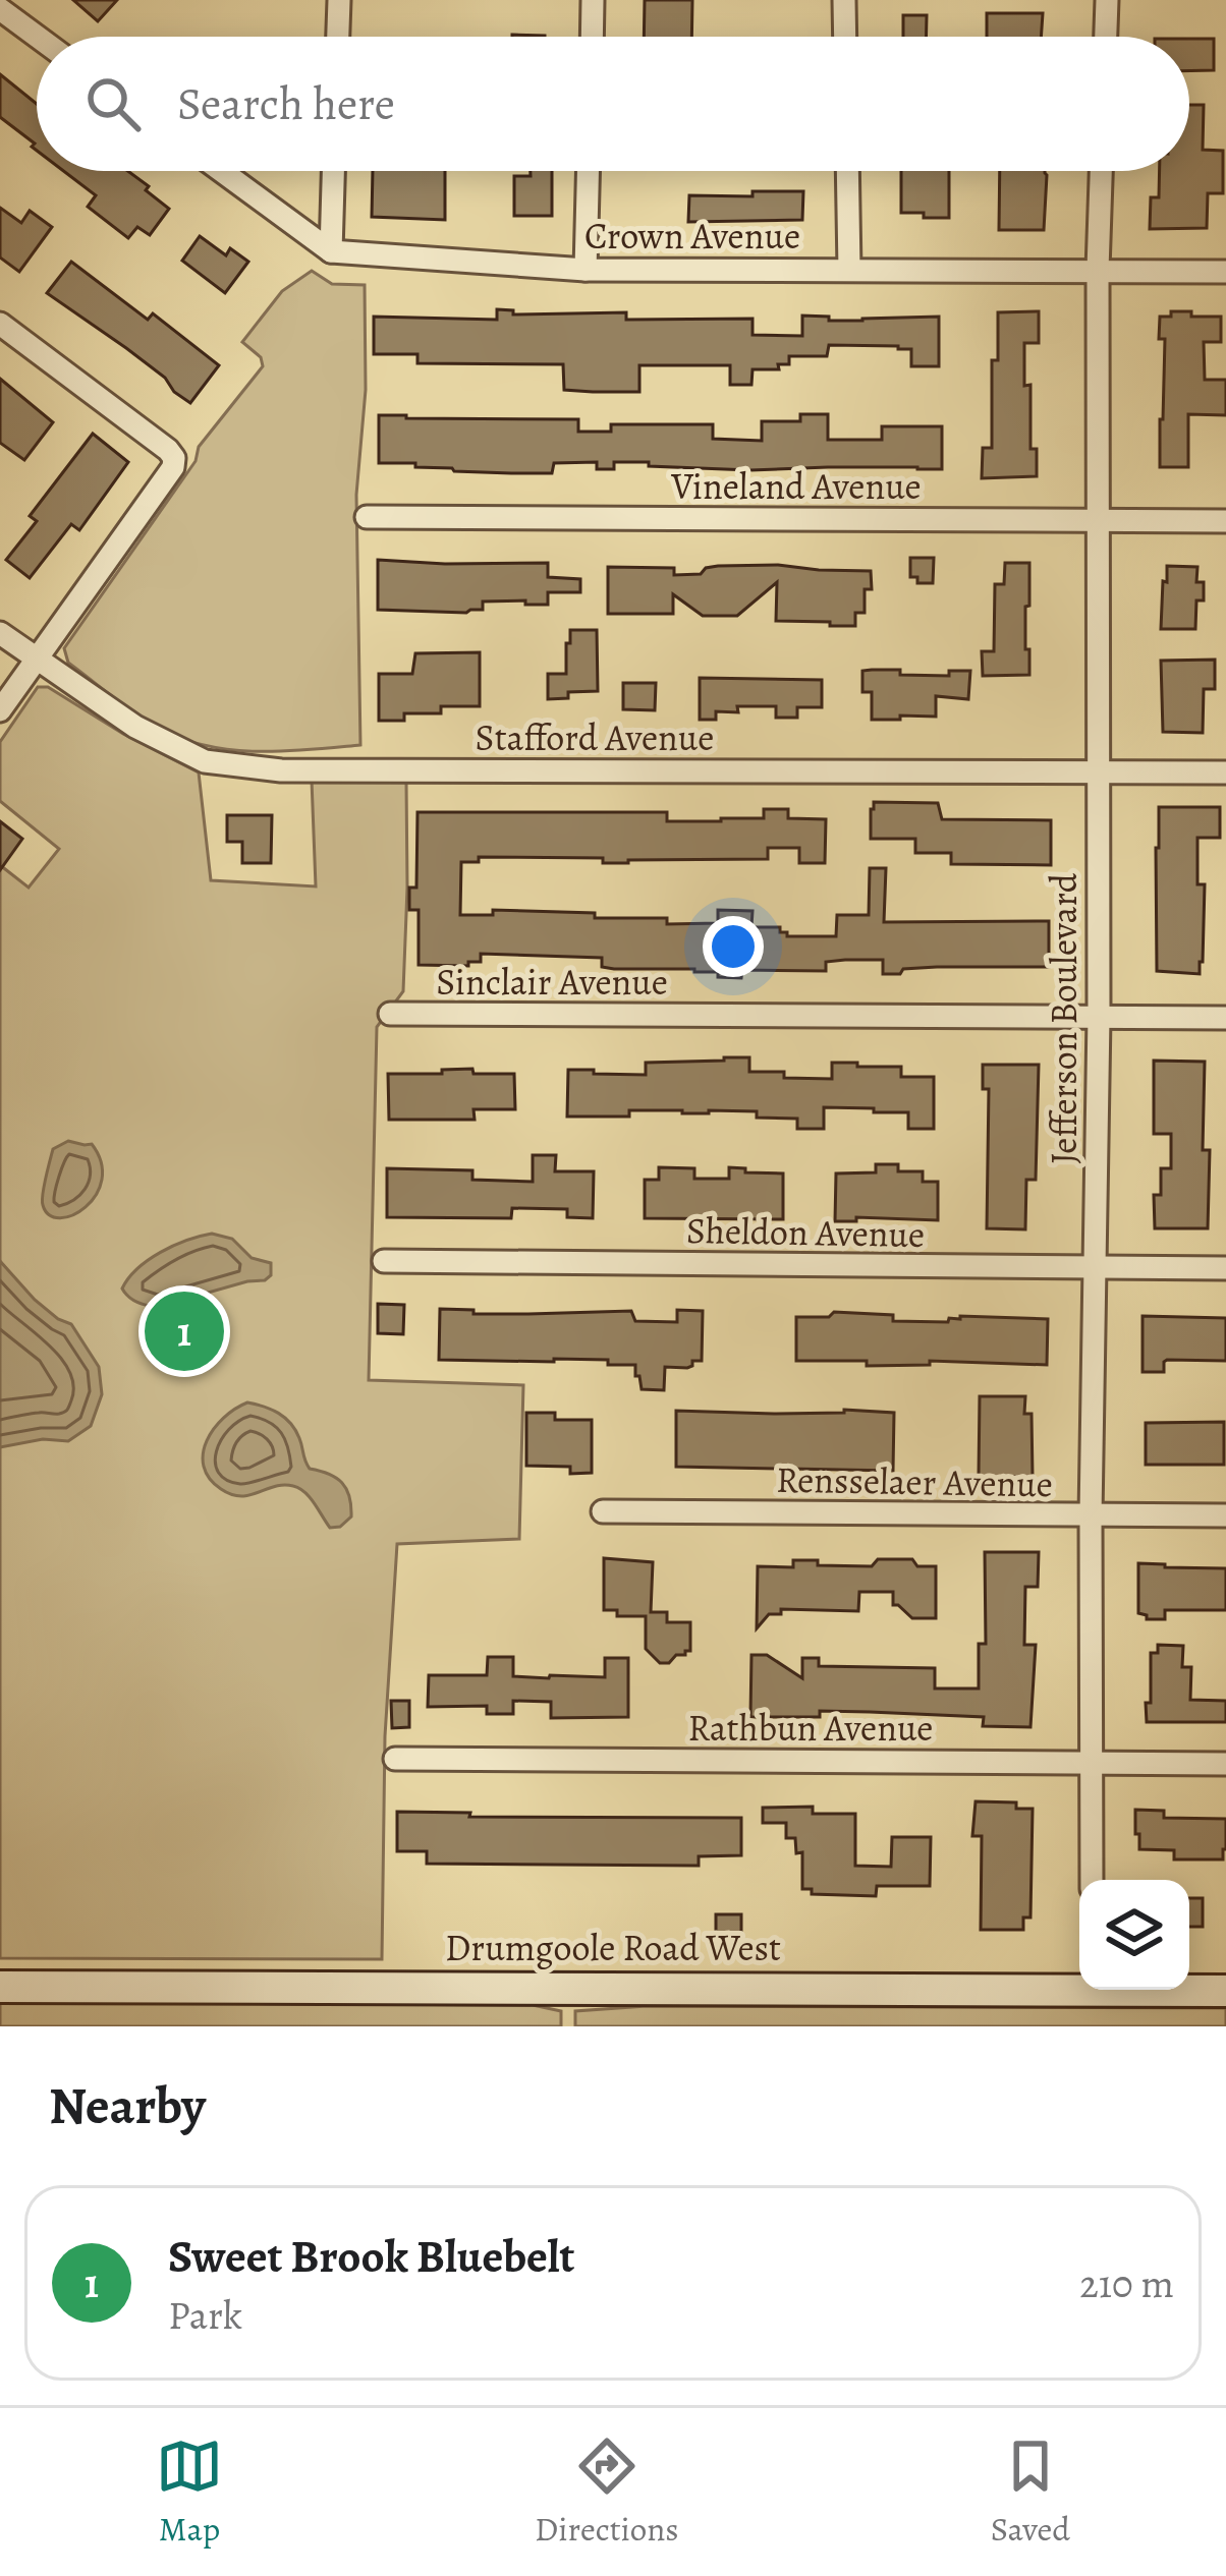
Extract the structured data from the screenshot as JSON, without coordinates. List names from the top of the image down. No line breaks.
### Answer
{"streets":{"main road":["Drumgoole Road West"],"street":["Crown Avenue","Vineland Avenue","Stafford Avenue","Sinclair Avenue","Jefferson Boulevard","Sheldon Avenue","Rensselaer Avenue","Rathbun Avenue"]},"crossings":[["Crown Avenue","Jefferson Boulevard"],["Vineland Avenue","Jefferson Boulevard"],["Stafford Avenue","Jefferson Boulevard"],["Sinclair Avenue","Jefferson Boulevard"],["Jefferson Boulevard","Sheldon Avenue"],["Jefferson Boulevard","Rensselaer Avenue"],["Jefferson Boulevard","Rathbun Avenue"]],"page":{"search":"Search here","pins":"1","heading":"Nearby","list":[{"mark":"1","name":"Sweet Brook Bluebelt","note":"Park","value":"210 m"}],"nav":["Map","Directions","Saved"]}}
